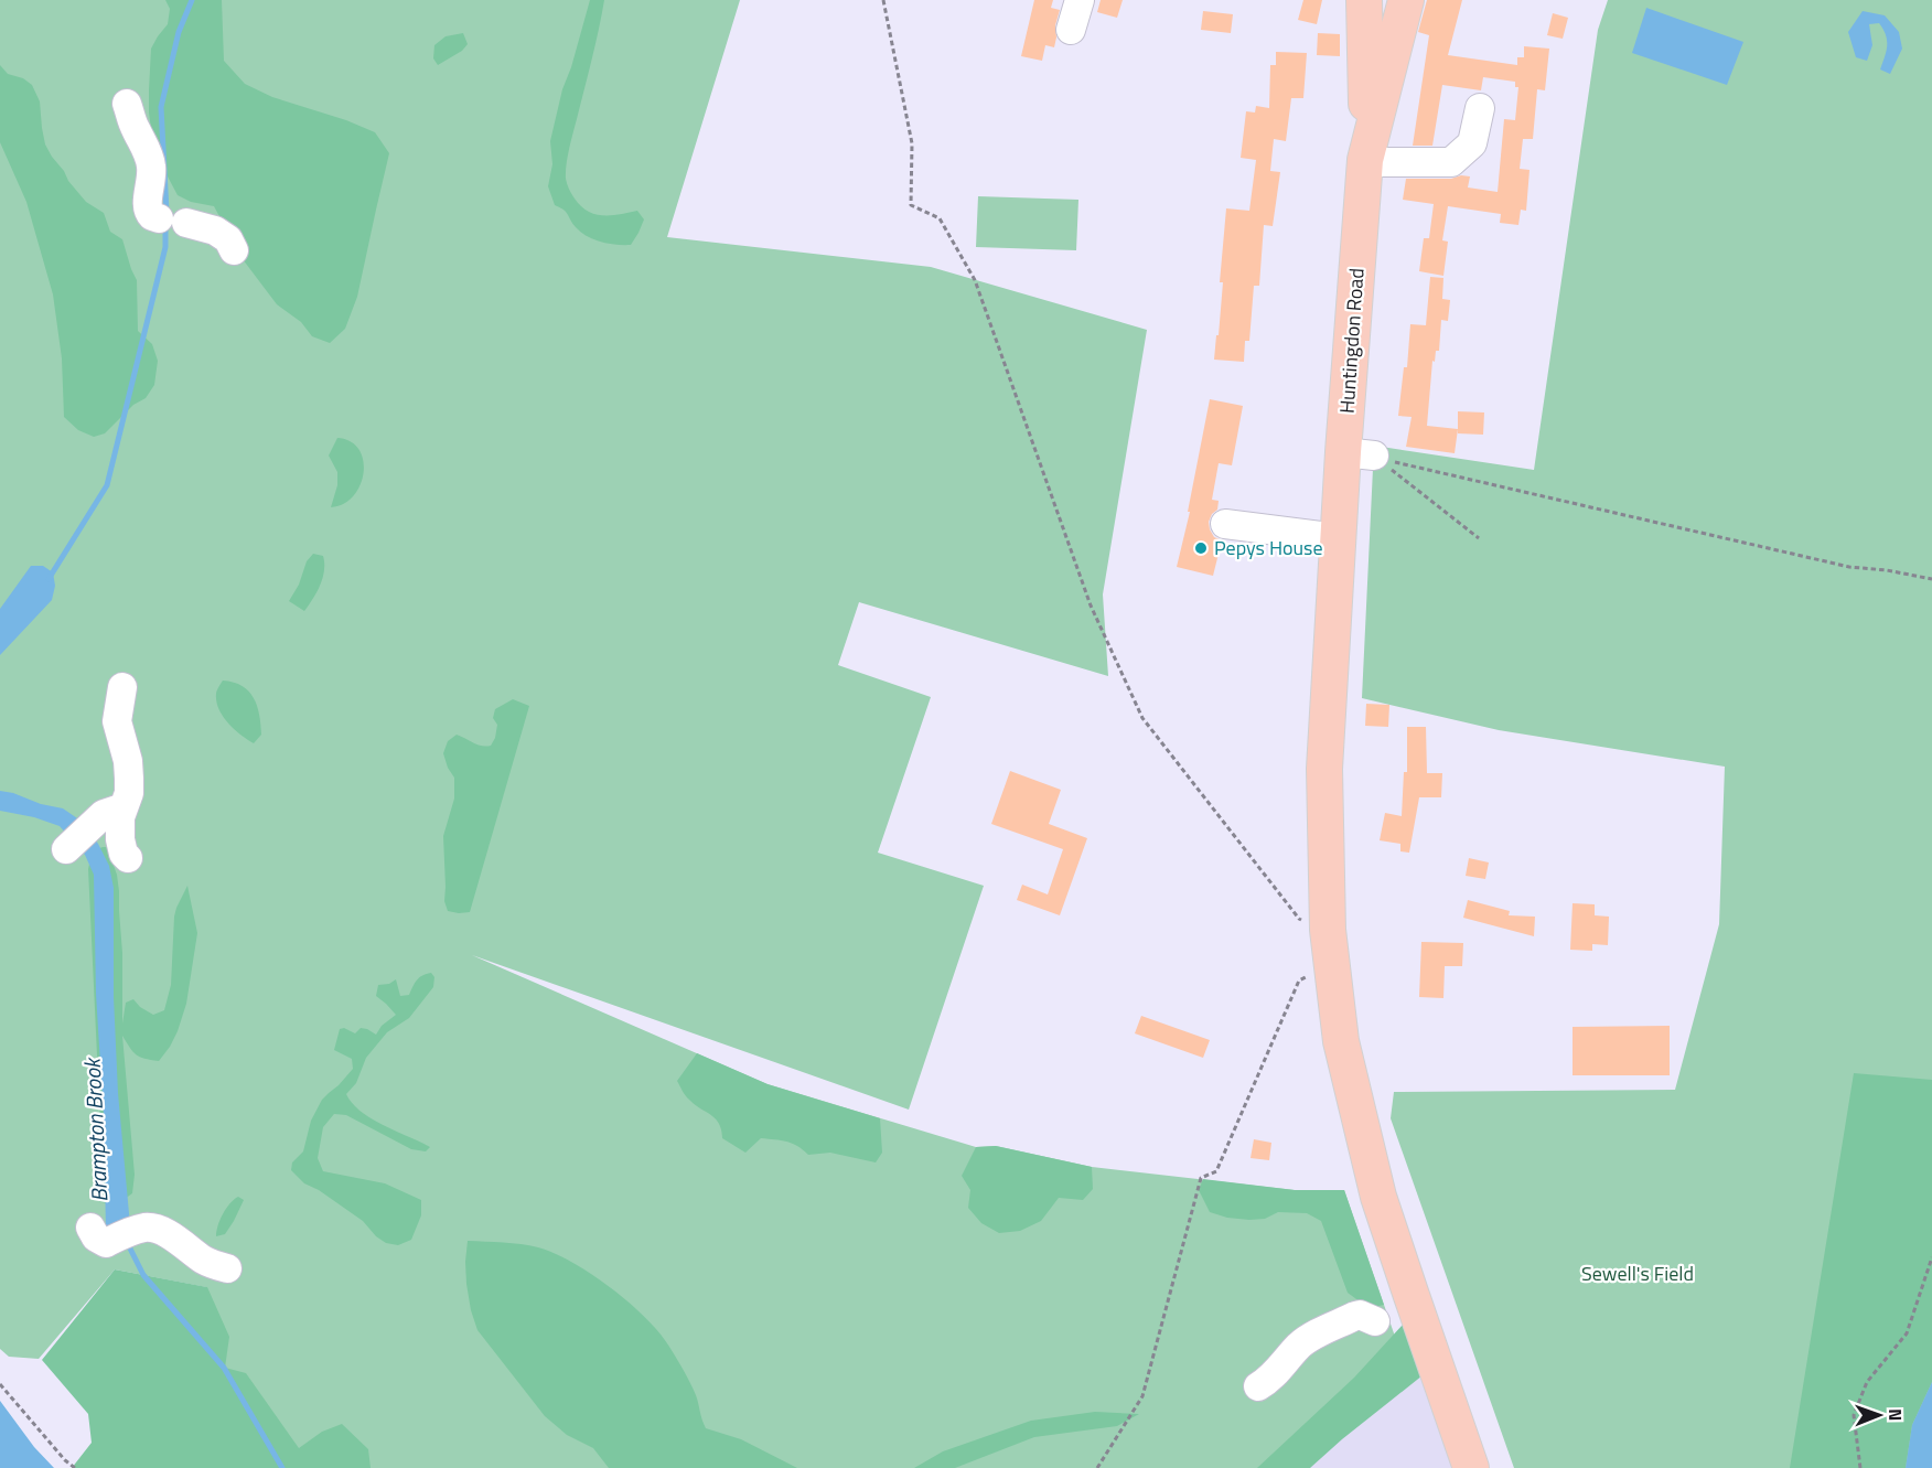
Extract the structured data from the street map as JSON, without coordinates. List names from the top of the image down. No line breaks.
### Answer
{"streets":{"main road":["Huntingdon Road"]},"water":["Brampton Brook"],"parks":["Sewell's Field"],"places":["Pepys House"],"north":"right"}
